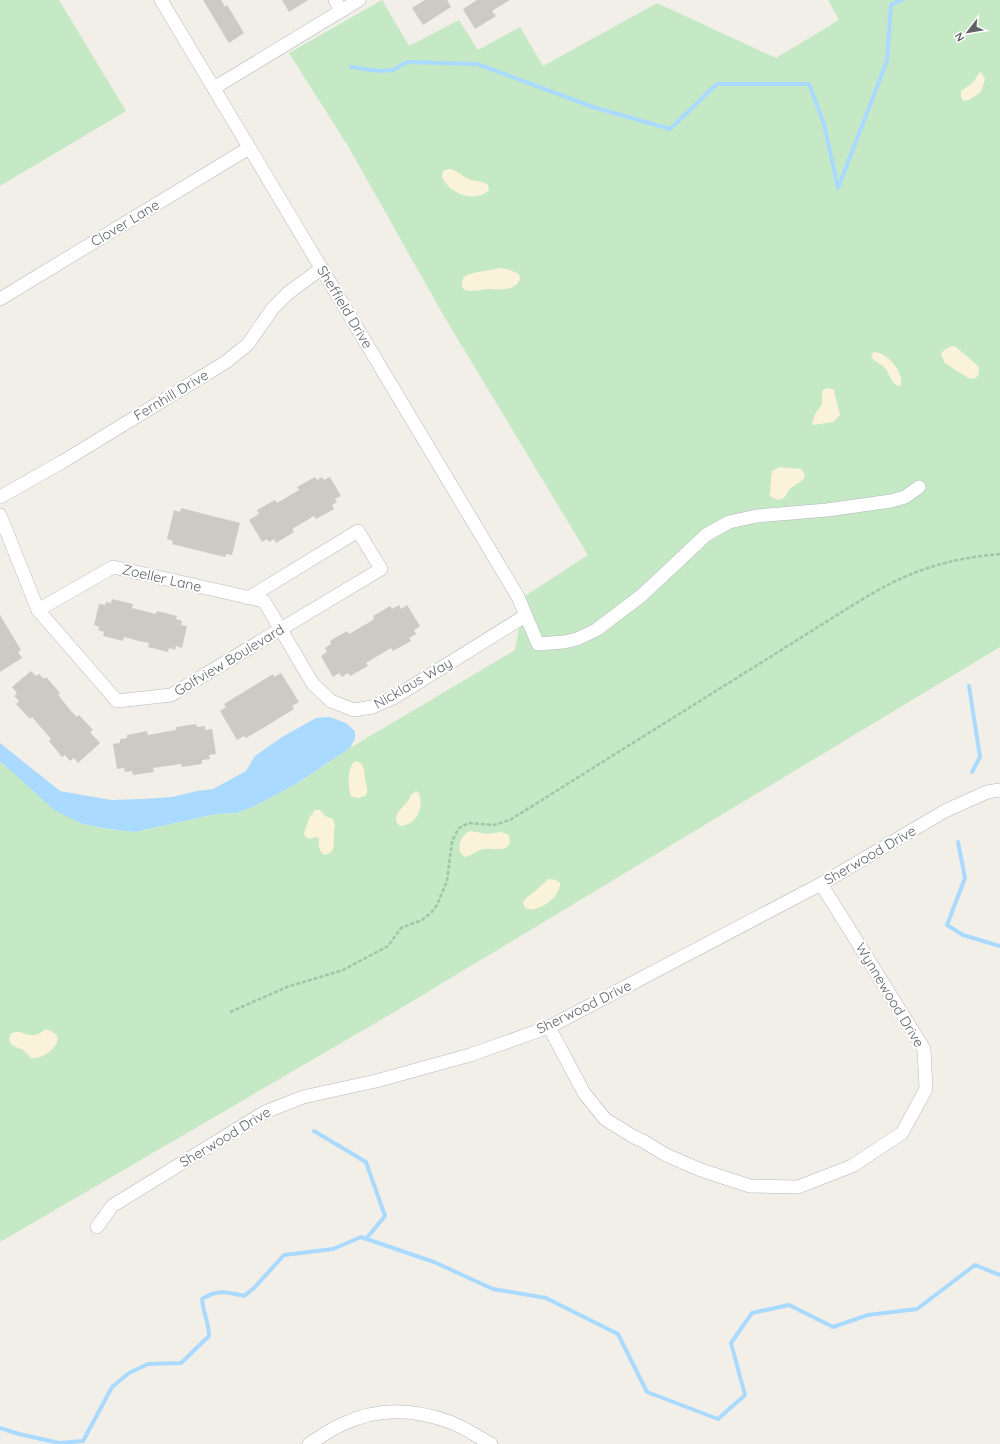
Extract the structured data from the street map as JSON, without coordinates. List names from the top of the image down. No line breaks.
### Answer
{"streets":{"street":["Clover Lane","Sheffield Drive","Fernhill Drive","Zoeller Lane","Golfview Boulevard","Nicklaus Way","Sherwood Drive","Wynnewood Drive"]},"crossings":[["Clover Lane","Sheffield Drive"],["Sheffield Drive","Fernhill Drive"],["Sheffield Drive","Nicklaus Way"],["Zoeller Lane","Golfview Boulevard"],["Zoeller Lane","Nicklaus Way"],["Golfview Boulevard","Nicklaus Way"],["Sherwood Drive","Wynnewood Drive"]],"north":"bottom left"}
